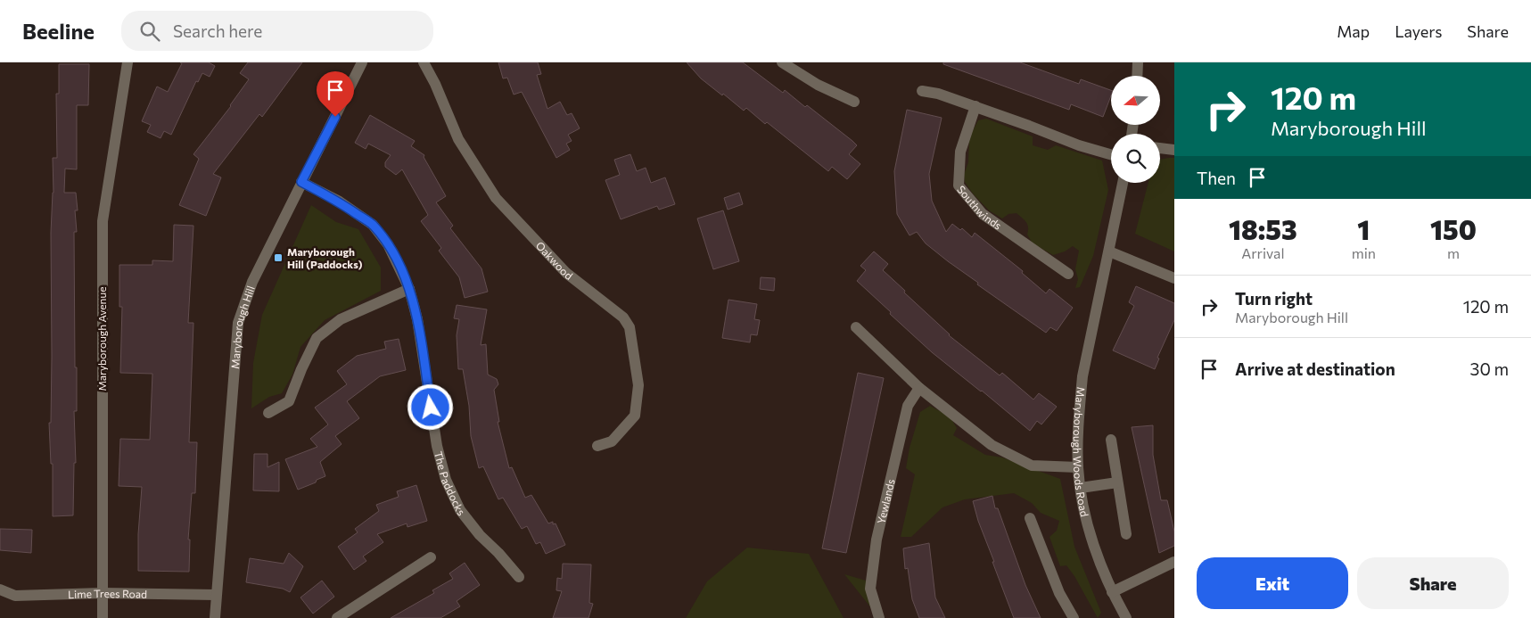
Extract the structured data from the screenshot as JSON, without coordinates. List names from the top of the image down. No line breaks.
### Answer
{"streets":{"street":["Southwinds","Oakwood","Maryborough Hill","Maryborough Avenue","Maryborough Woods Road","The Paddocks","Yewlands","Lime Trees Road"]},"crossings":[["Maryborough Hill","The Paddocks"],["Maryborough Hill","Lime Trees Road"],["Maryborough Avenue","Lime Trees Road"]],"places":{"transit":["Maryborough Hill (Paddocks)"]},"north":"left","page":{"header":"Beeline","search":"Search here","nav":["Map","Layers","Share"],"turn":["120 m","Maryborough Hill"],"then":"Then","eta":["18:53","Arrival","1","min","150","m"],"list":[{"name":"Turn right","note":"Maryborough Hill","value":"120 m"},{"name":"Arrive at destination","value":"30 m"}],"buttons":["Exit","Share"]}}
